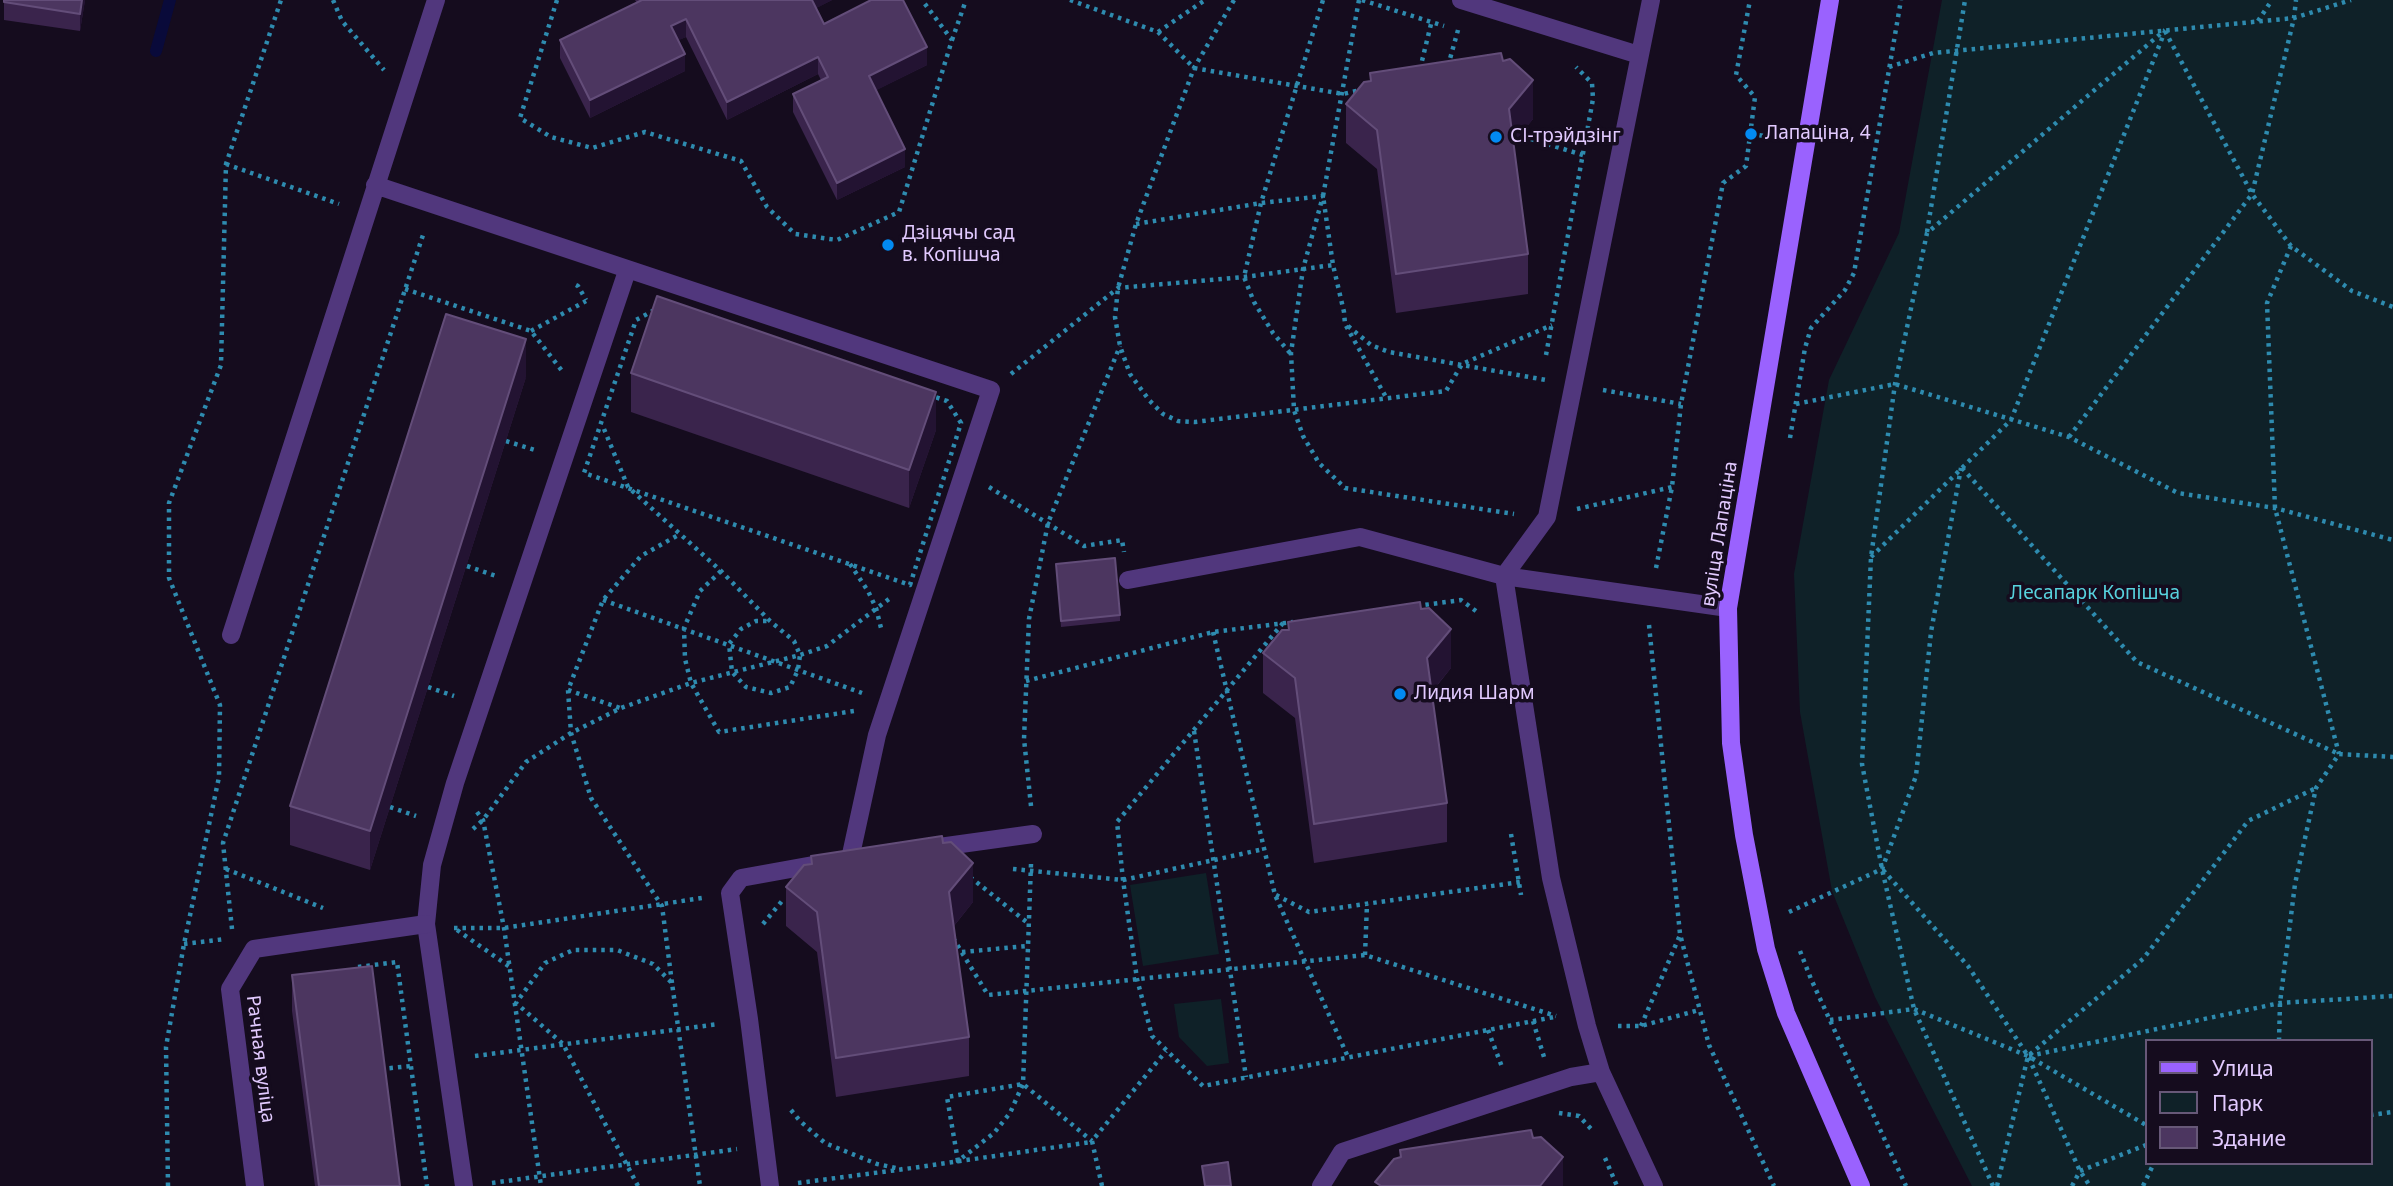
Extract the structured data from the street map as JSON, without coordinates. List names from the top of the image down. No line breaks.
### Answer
{"streets":{"main road":["вуліца Лапаціна"],"street":["Рачная вуліца"]},"parks":["Лесапарк Копішча"],"places":["Лапаціна, 4","СІ-трэйдзінг","Дзіцячы сад в. Копішча","Лидия Шарм"],"legend":["Улица","Парк","Здание"]}
